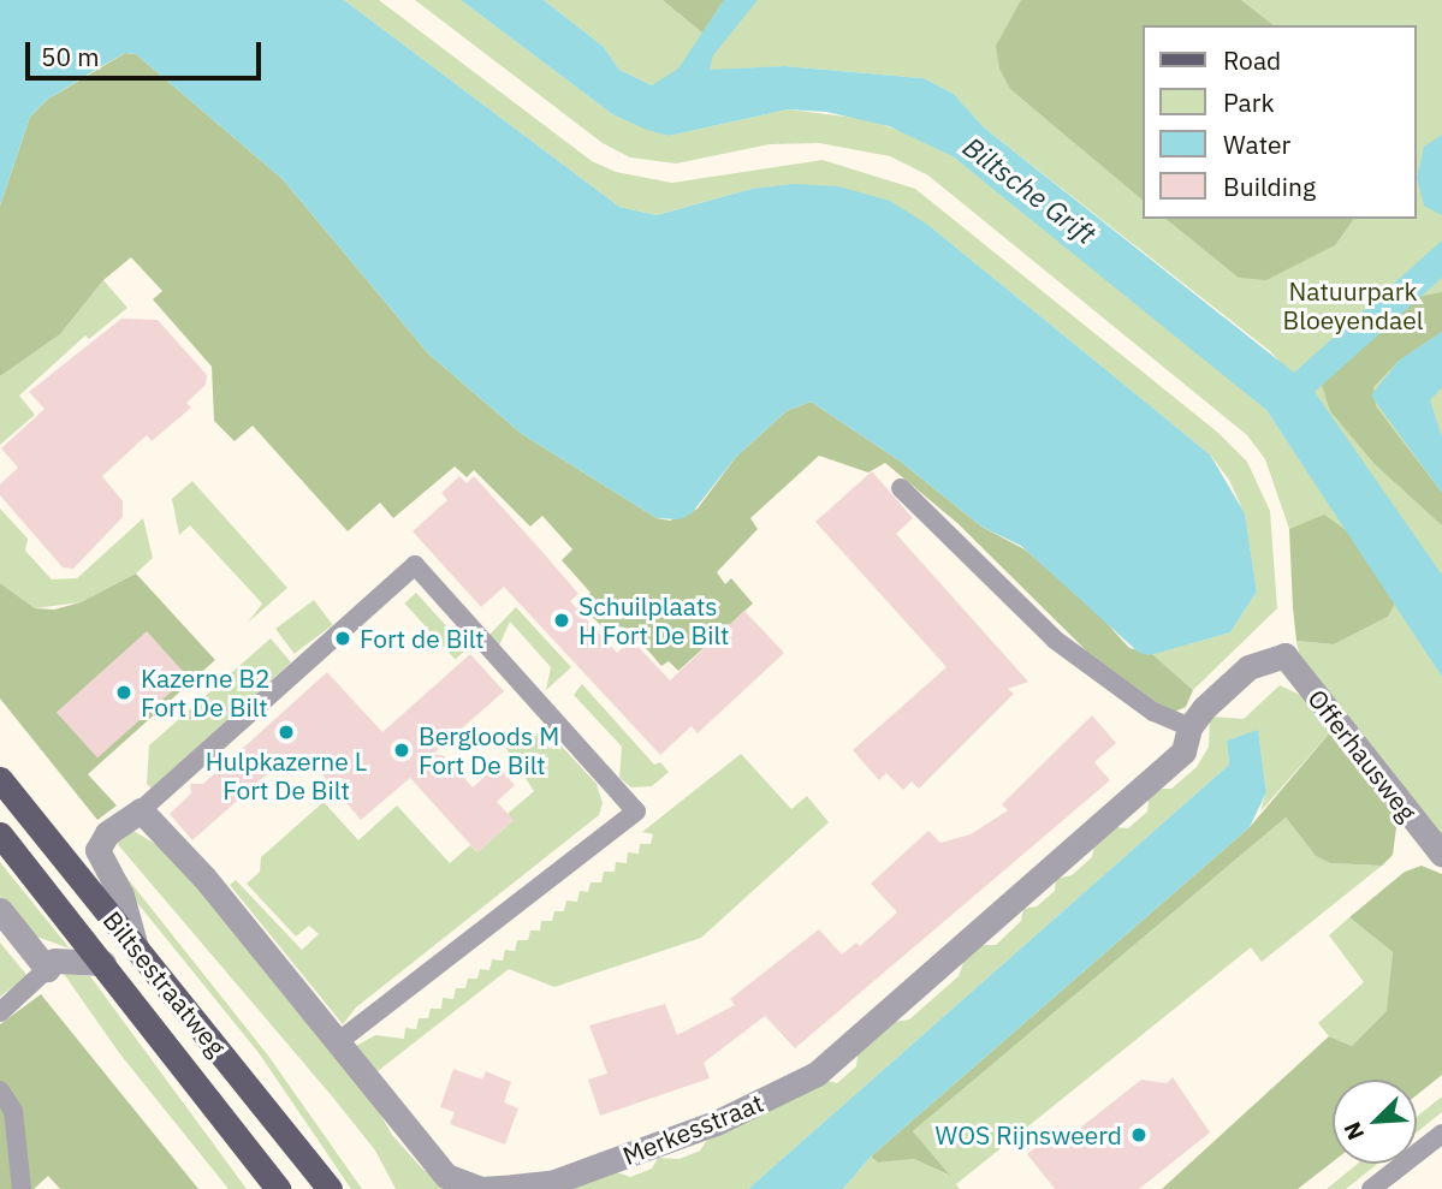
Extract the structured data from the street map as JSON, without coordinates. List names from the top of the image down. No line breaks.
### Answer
{"streets":{"main road":["Biltsestraatweg"],"street":["Offerhausweg","Merkesstraat"]},"crossings":[["Offerhausweg","Merkesstraat"]],"water":["Biltsche Grift"],"parks":["Natuurpark Bloeyendael"],"places":["Schuilplaats H Fort De Bilt","Fort de Bilt","Kazerne B2 Fort De Bilt","Hulpkazerne L Fort De Bilt","Bergloods M Fort De Bilt","WOS Rijnsweerd"],"legend":["Road","Park","Water","Building"],"scale_bar":"50 m","north":"bottom left"}
